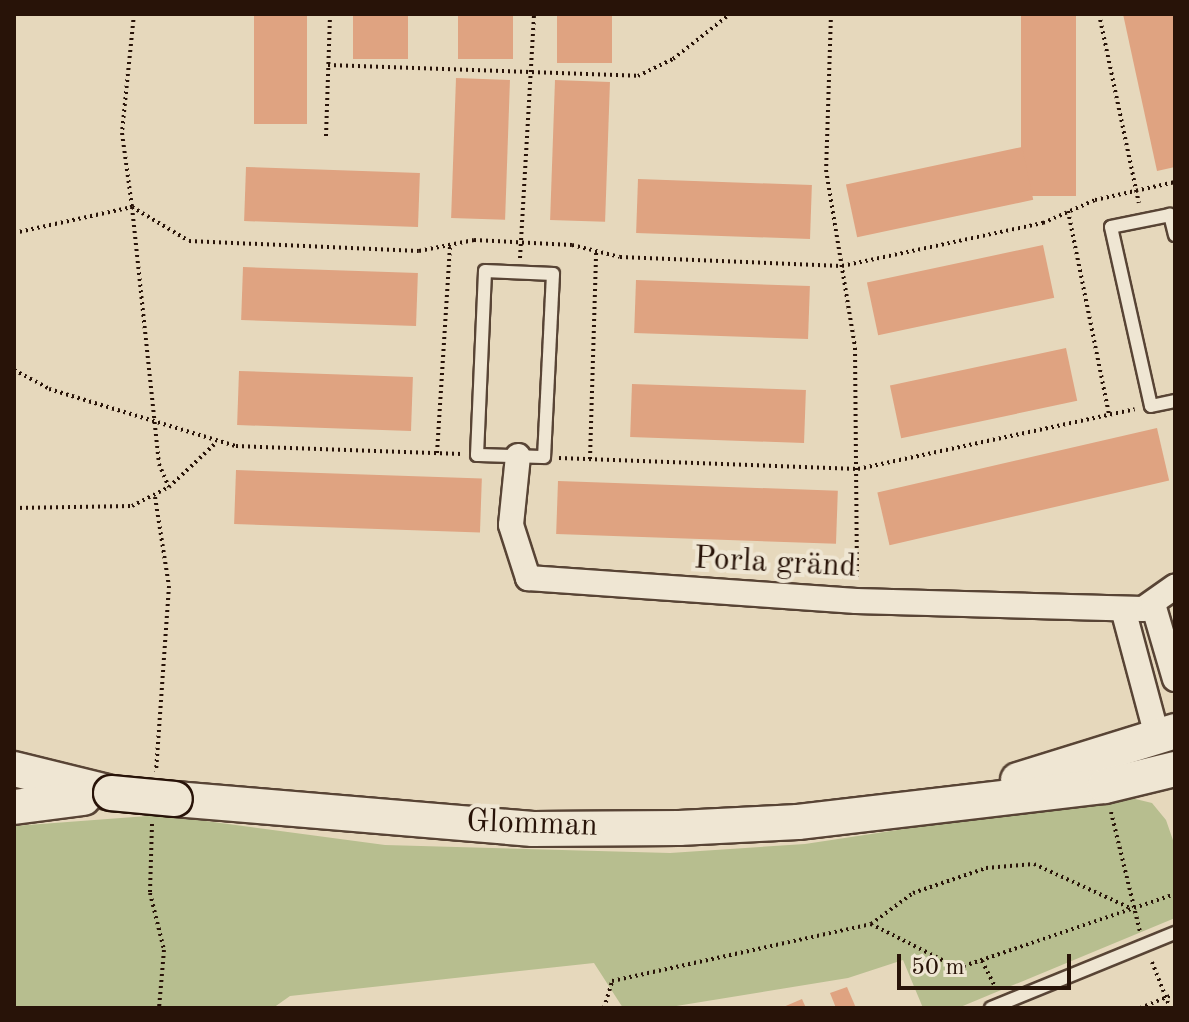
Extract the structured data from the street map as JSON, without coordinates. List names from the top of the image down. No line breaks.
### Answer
{"streets":{"street":["Porla gränd","Glomman"]},"scale_bar":"50 m"}
